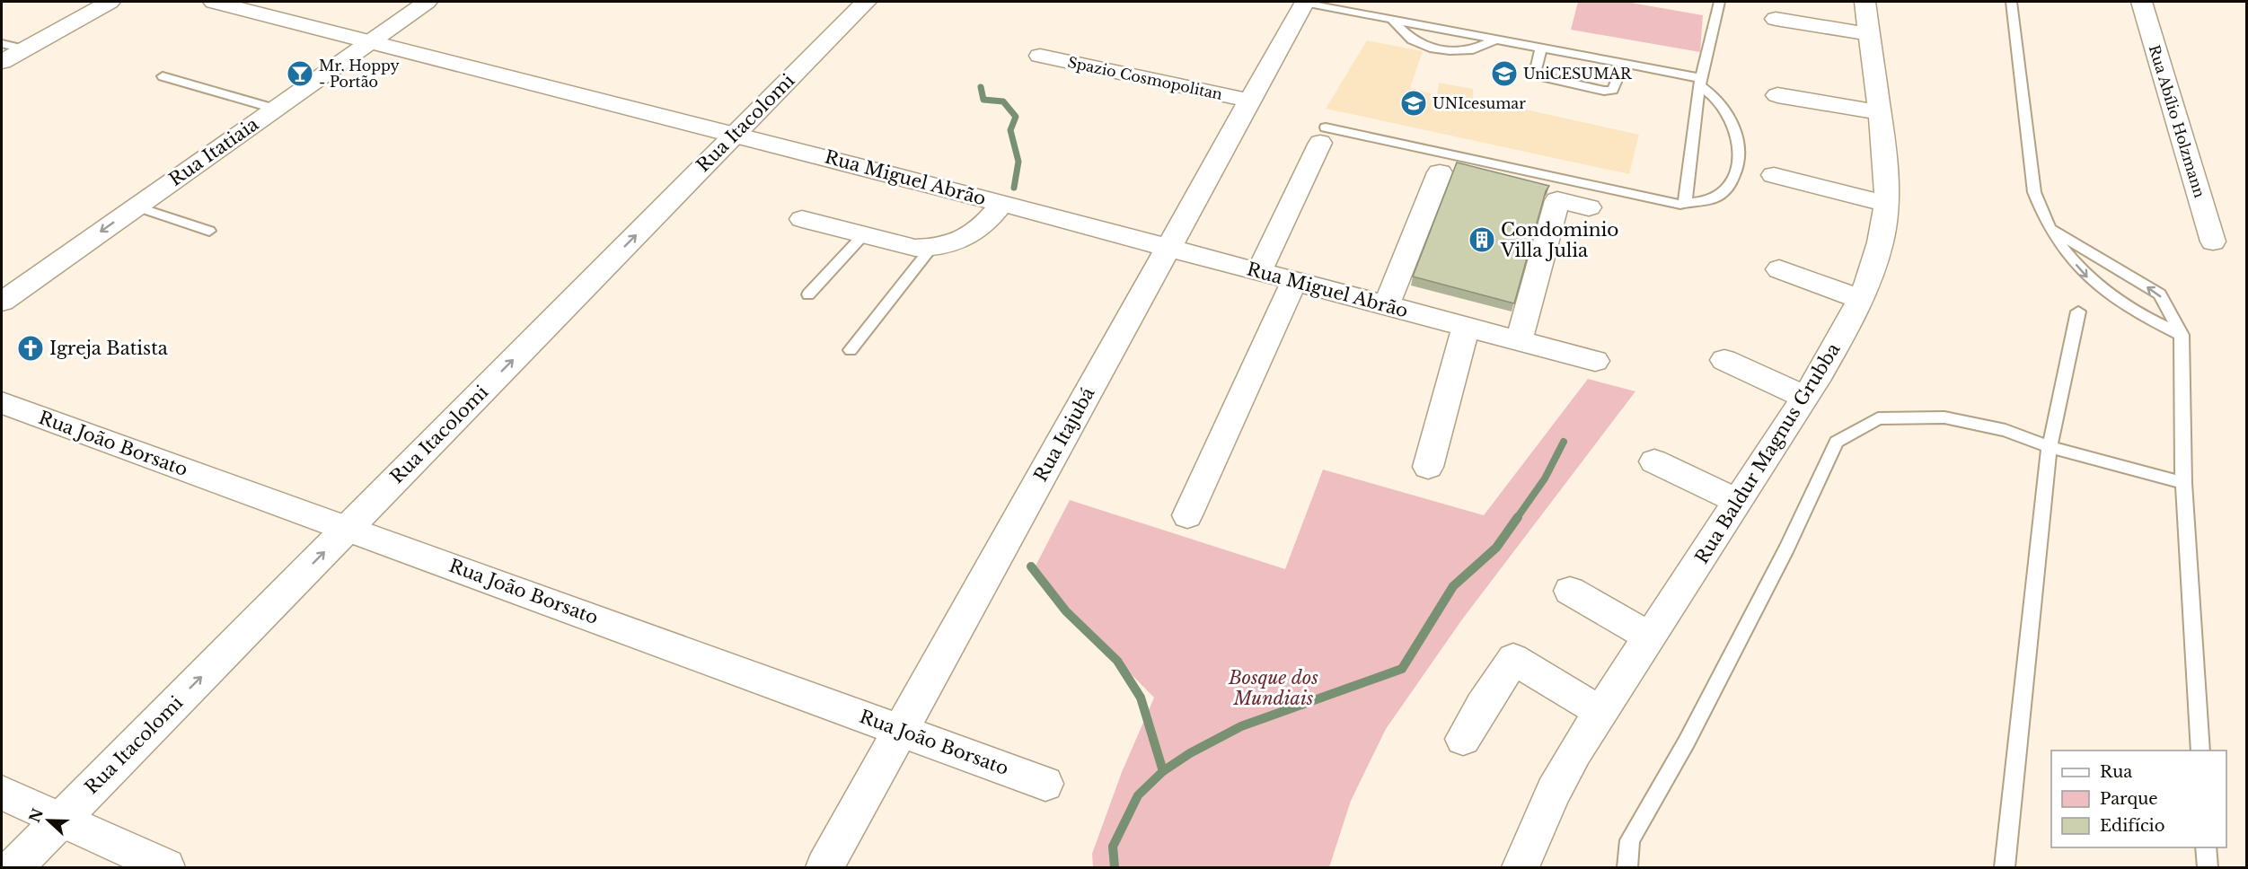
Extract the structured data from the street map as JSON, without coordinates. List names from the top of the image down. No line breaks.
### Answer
{"streets":{"street":["Spazio Cosmopolitan","Rua Abílio Holzmann","Rua Itacolomi","Rua Itatiaia","Rua Miguel Abrão","Rua Itajubá","Rua João Borsato","Rua Baldur Magnus Grubba"]},"crossings":[["Spazio Cosmopolitan","Rua Itajubá"],["Rua Itacolomi","Rua Miguel Abrão"],["Rua Itacolomi","Rua João Borsato"],["Rua Itatiaia","Rua Miguel Abrão"],["Rua Miguel Abrão","Rua Itajubá"],["Rua Itajubá","Rua João Borsato"]],"one_way":["Rua Itacolomi"],"parks":["Bosque dos Mundiais"],"places":{"bar":["Mr. Hoppy - Portão"],"school or university":["UniCESUMAR","UNIcesumar"],"building":["Condominio Villa Julia"],"church":["Igreja Batista"]},"legend":["Rua","Parque","Edifício"],"north":"left"}
